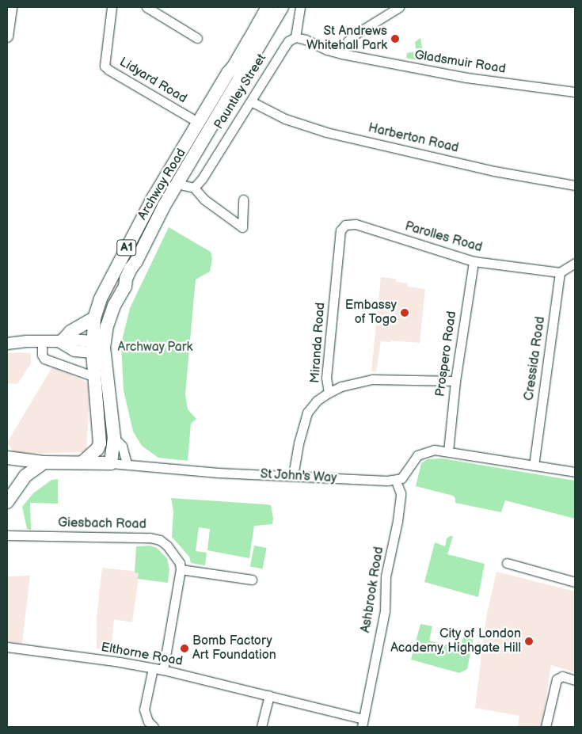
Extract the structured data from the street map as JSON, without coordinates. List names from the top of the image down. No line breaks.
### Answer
{"streets":{"highway":["Archway Road","A1","St John's Way"],"street":["Gladsmuir Road","Lidyard Road","Pauntley Street","Harberton Road","Parolles Road","Miranda Road","Prospero Road","Cressida Road","Giesbach Road","Ashbrook Road","Elthorne Road"]},"crossings":[["Gladsmuir Road","Pauntley Street"],["Lidyard Road","Archway Road"],["Pauntley Street","Harberton Road"],["Archway Road","St John's Way"],["Parolles Road","Miranda Road"],["Parolles Road","Prospero Road"],["Parolles Road","Cressida Road"],["Miranda Road","St John's Way"],["St John's Way","Ashbrook Road"],["Ashbrook Road","Elthorne Road"]],"parks":["Archway Park"],"places":["St Andrews Whitehall Park","Embassy of Togo","City of London Academy, Highgate Hill","Bomb Factory Art Foundation"]}
